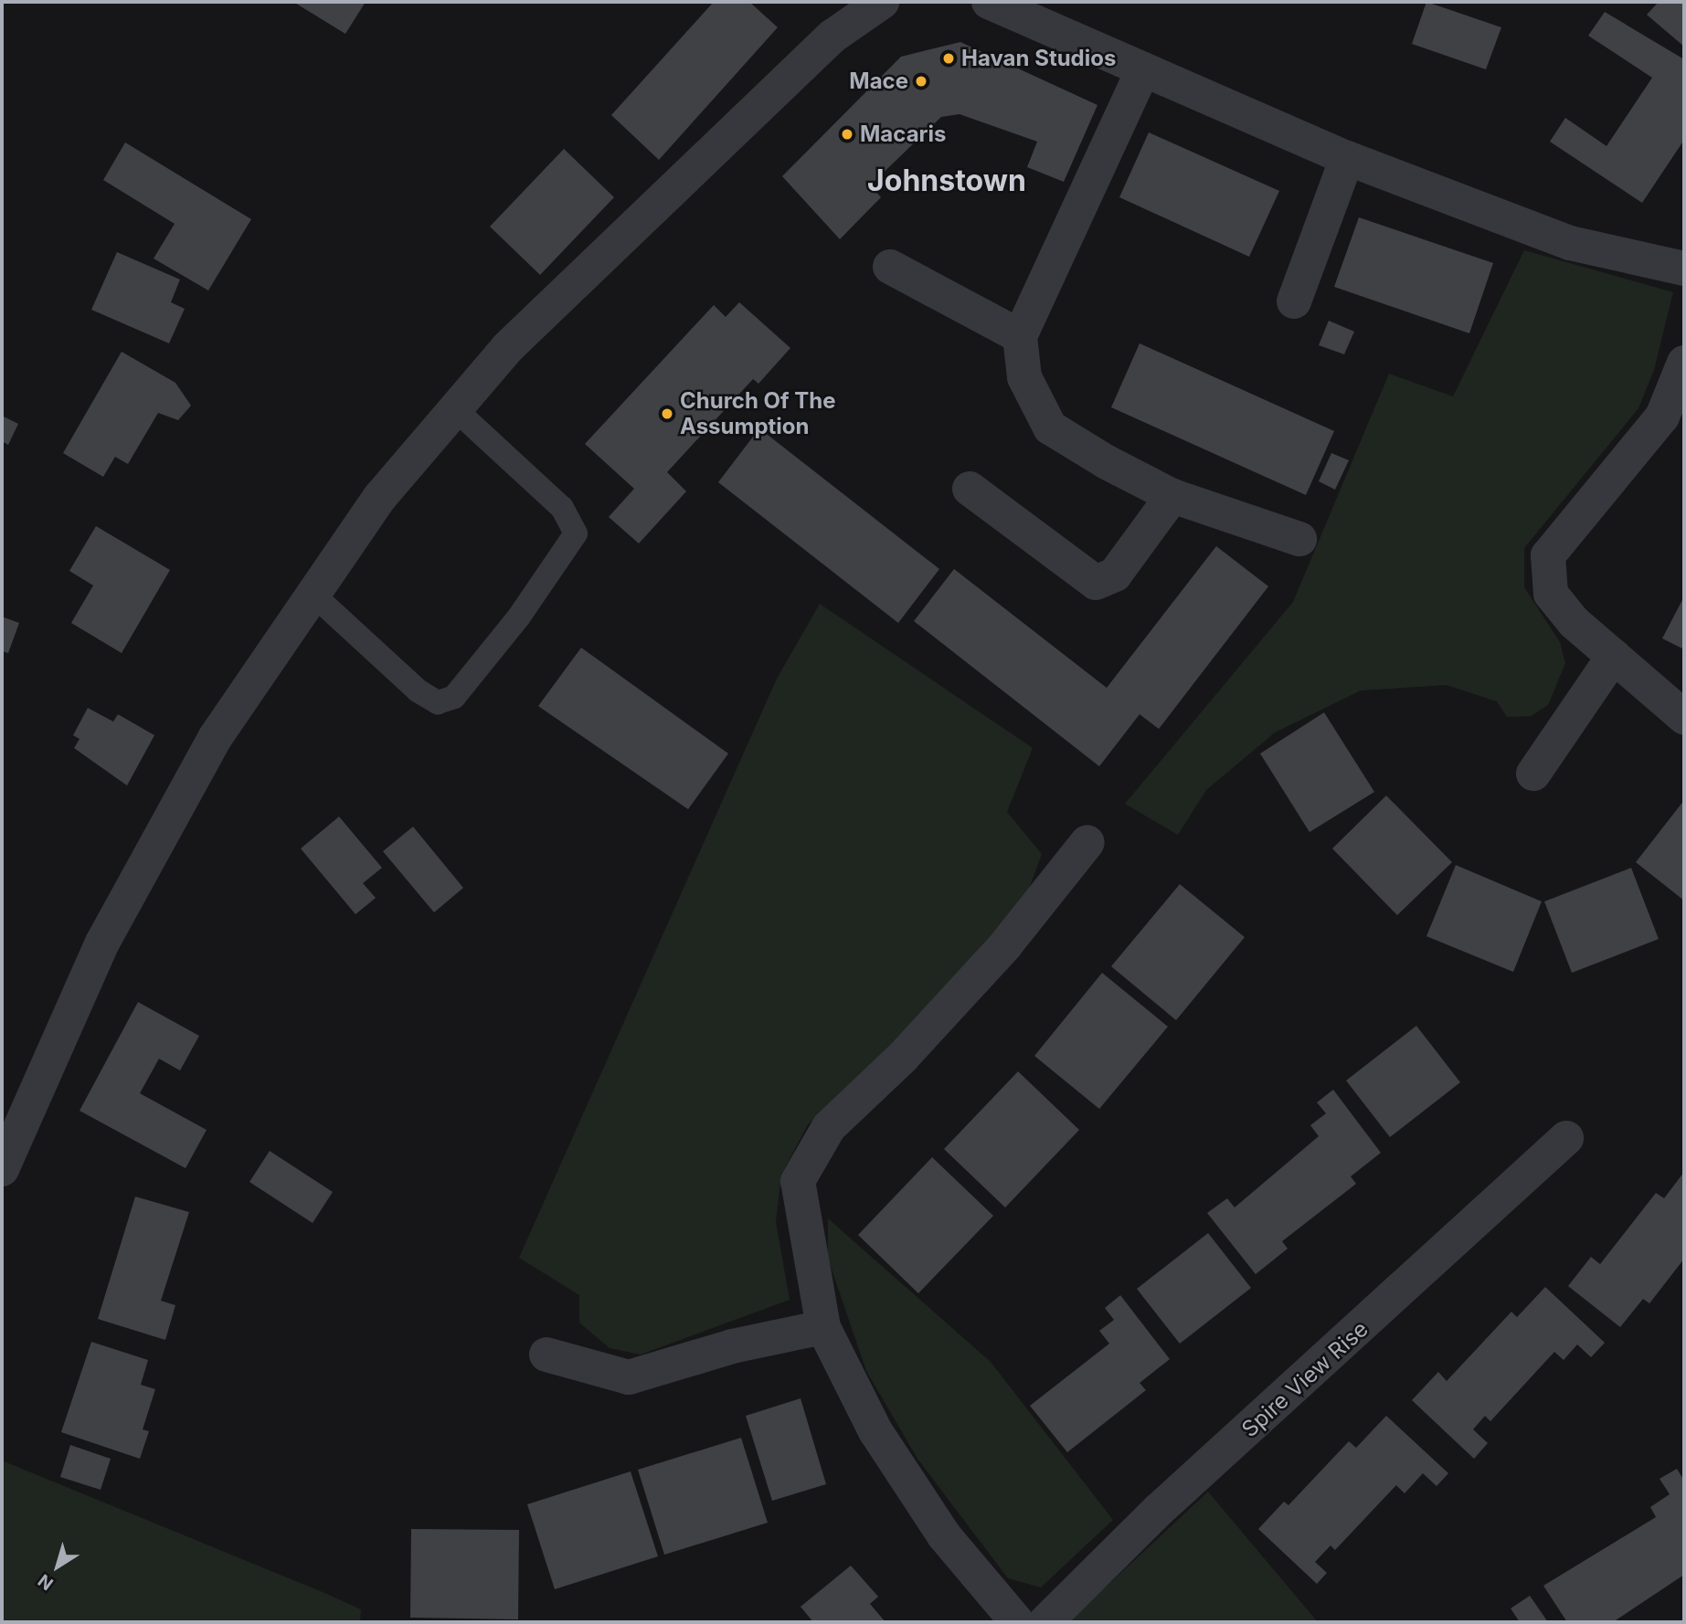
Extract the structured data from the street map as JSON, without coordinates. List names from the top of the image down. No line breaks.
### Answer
{"streets":{"street":["Spire View Rise"]},"districts":["Johnstown"],"places":["Havan Studios","Mace","Macaris","Church Of The Assumption"],"north":"bottom left"}
